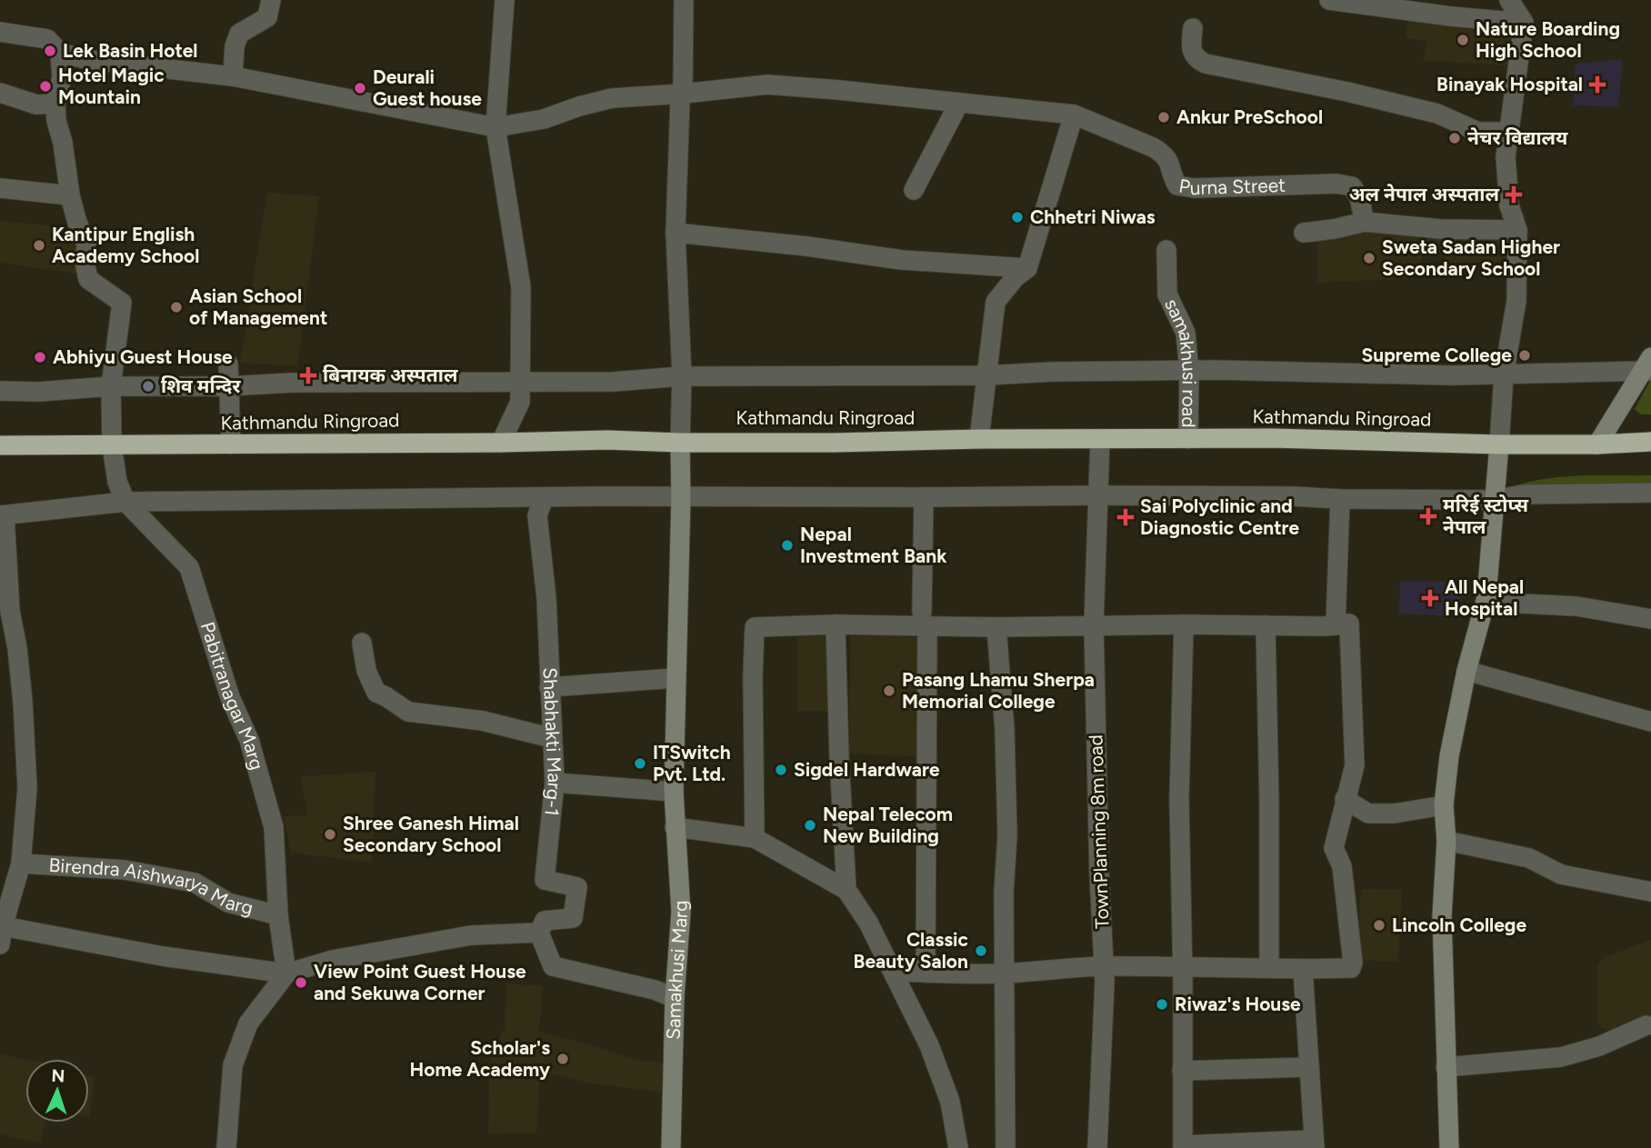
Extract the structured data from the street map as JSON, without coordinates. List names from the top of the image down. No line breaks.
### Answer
{"streets":{"highway":["Kathmandu Ringroad"],"main road":["Samakhusi Marg"],"street":["Purna Street","samakhusi road","Pabitranagar Marg","Shabhakti Marg-1","TownPlanning 8m road","Birendra Aishwarya Marg"]},"crossings":[["samakhusi road","Kathmandu Ringroad"],["Kathmandu Ringroad","Pabitranagar Marg"],["Kathmandu Ringroad","TownPlanning 8m road"],["Kathmandu Ringroad","Samakhusi Marg"],["Pabitranagar Marg","Shabhakti Marg-1"],["Pabitranagar Marg","Birendra Aishwarya Marg"]],"places":{"other":["Nature Boarding High School","Lek Basin Hotel","Hotel Magic Mountain","Deurali Guest house","Ankur PreSchool","नेचर विद्यालय","Chhetri Niwas","Kantipur English Academy School","Sweta Sadan Higher Secondary School","Asian School of Management","Supreme College","Abhiyu Guest House","शिव मन्दिर","Nepal Investment Bank","Pasang Lhamu Sherpa Memorial College","ITSwitch Pvt. Ltd.","Sigdel Hardware","Nepal Telecom New Building","Shree Ganesh Himal Secondary School","Lincoln College","Classic Beauty Salon","View Point Guest House and Sekuwa Corner","Riwaz's House","Scholar's Home Academy"],"health":["Binayak Hospital","अल नेपाल अस्पताल","बिनायक अस्पताल","मरिई स्टोप्स नेपाल","Sai Polyclinic and Diagnostic Centre","All Nepal Hospital"]},"north":"top"}
